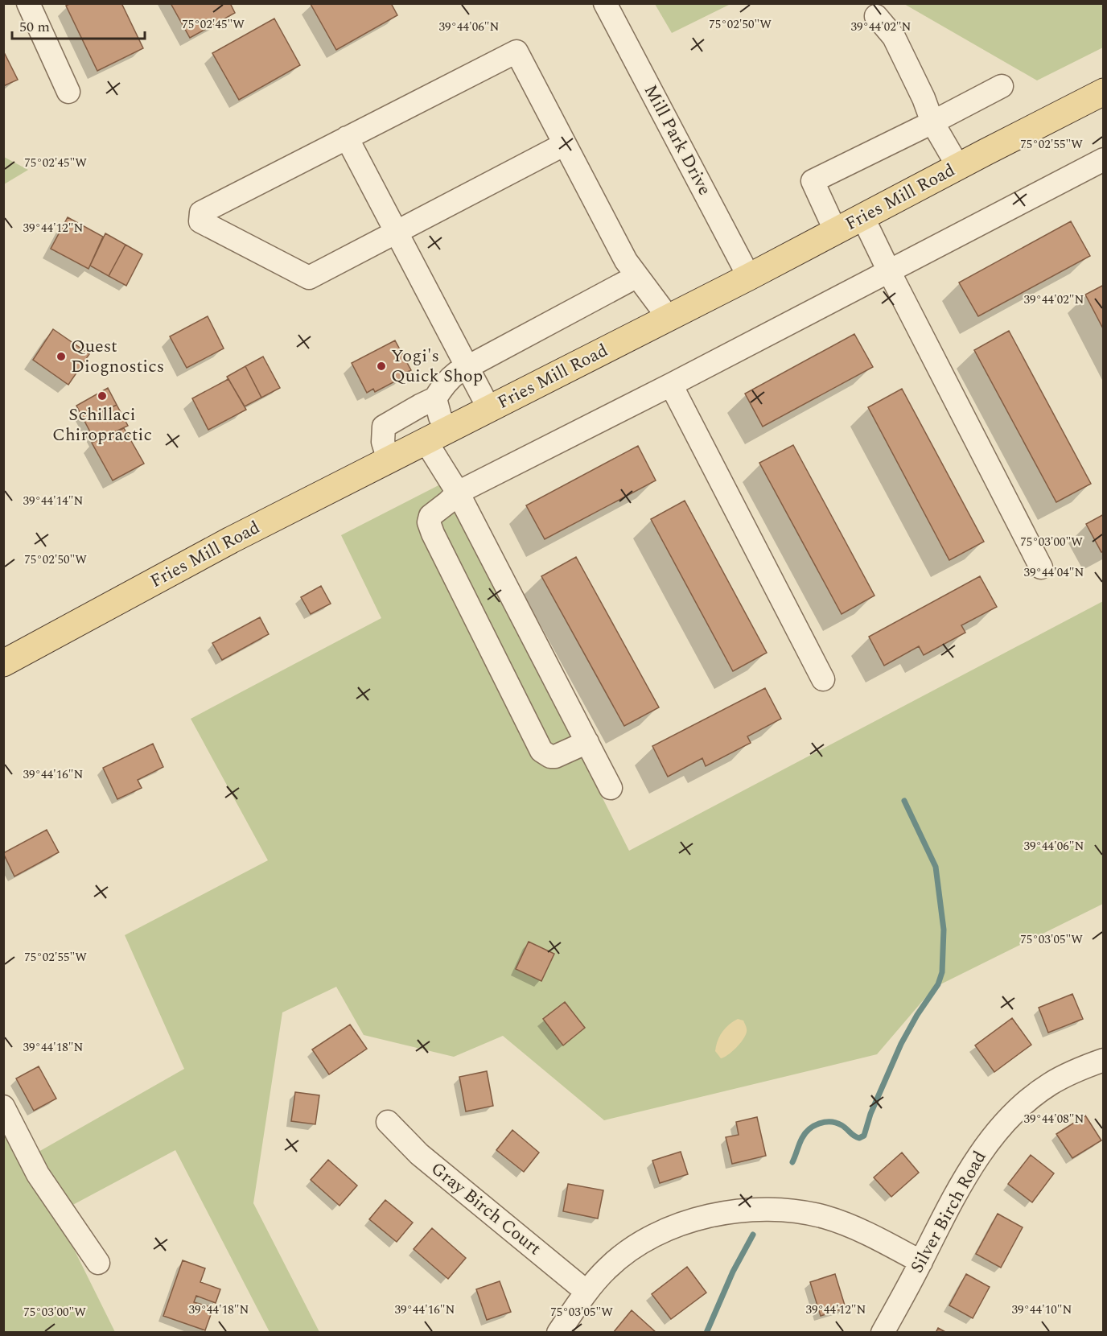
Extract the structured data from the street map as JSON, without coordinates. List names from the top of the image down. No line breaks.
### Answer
{"streets":{"main road":["Fries Mill Road"],"street":["Mill Park Drive","Gray Birch Court","Silver Birch Road"]},"crossings":[["Mill Park Drive","Fries Mill Road"]],"places":["Quest Diognostics","Yogi's Quick Shop","Schillaci Chiropractic"],"scale_bar":"50 m","coordinates":["75°02'45\"W","75°02'50\"W","39°44'06\"N","39°44'02\"N","75°02'55\"W","39°44'12\"N","39°44'14\"N","75°03'00\"W","39°44'04\"N","39°44'16\"N","75°03'05\"W","39°44'18\"N","39°44'08\"N","39°44'10\"N"]}
